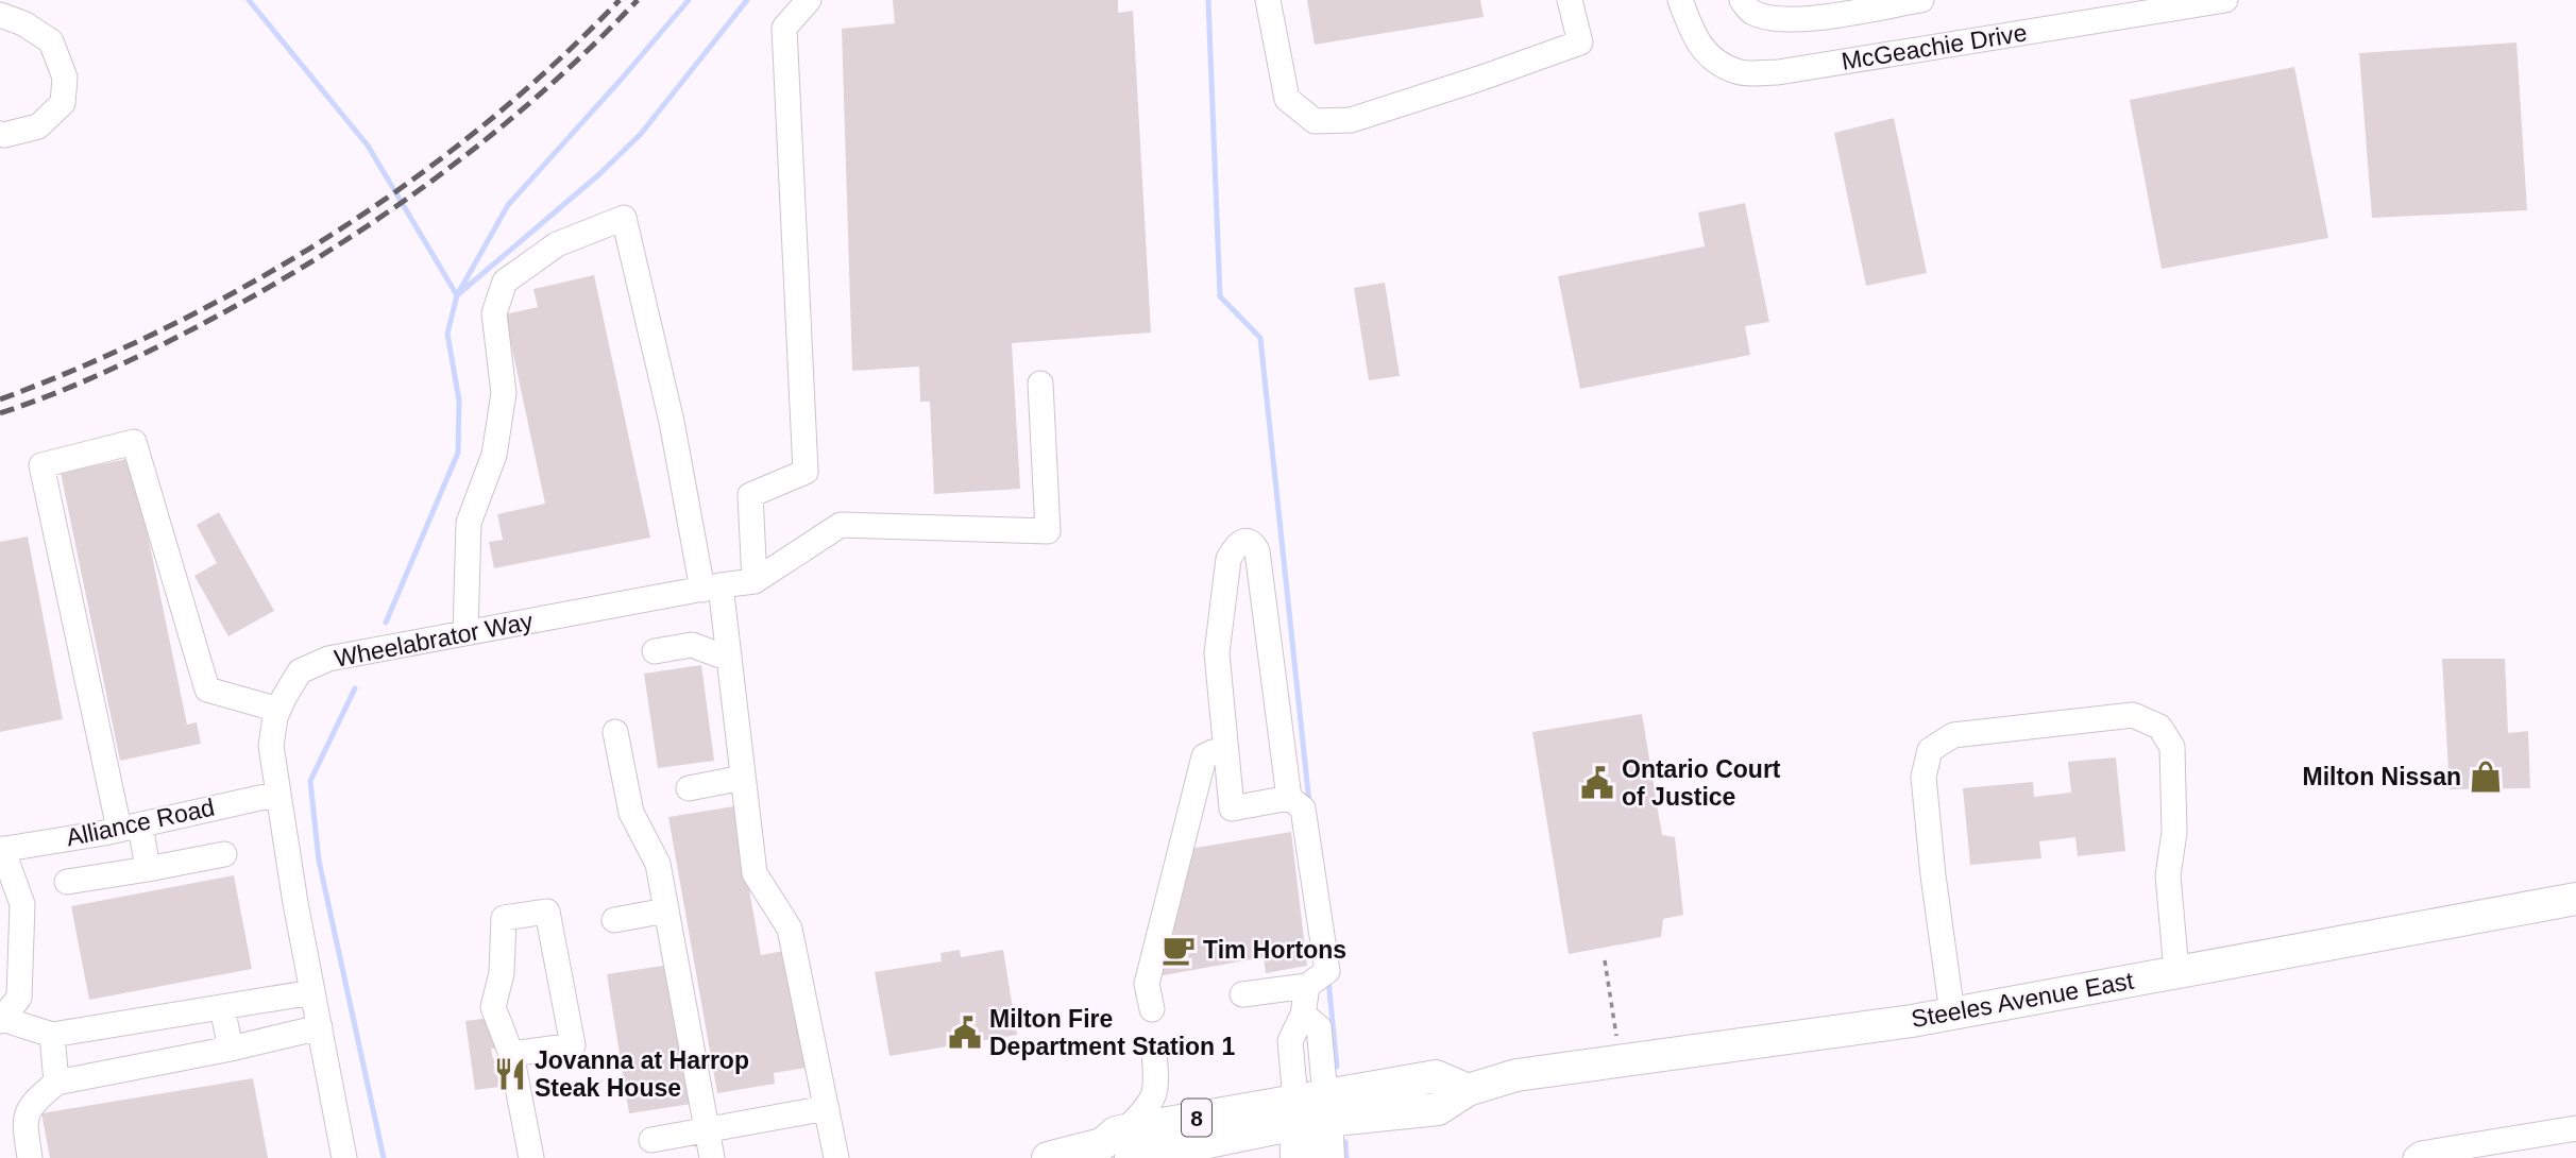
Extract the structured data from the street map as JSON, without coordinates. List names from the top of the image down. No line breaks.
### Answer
{"streets":{"main road":["Steeles Avenue East","8"],"street":["McGeachie Drive","Wheelabrator Way","Alliance Road"]},"crossings":[["Wheelabrator Way","Alliance Road"]],"places":{"shop":["Milton Nissan"],"public building":["Ontario Court of Justice","Milton Fire Department Station 1"],"cafe":["Tim Hortons"],"restaurant":["Jovanna at Harrop Steak House"]}}
